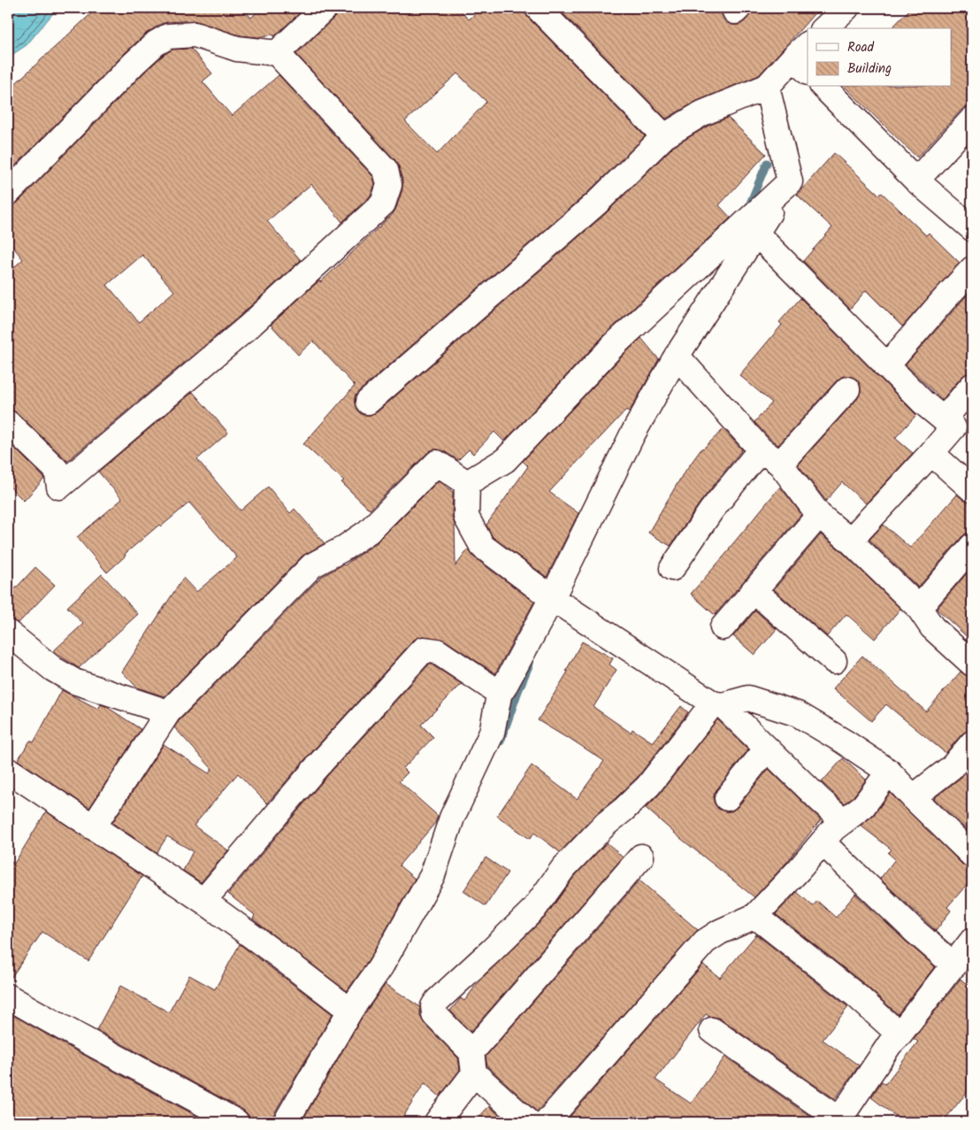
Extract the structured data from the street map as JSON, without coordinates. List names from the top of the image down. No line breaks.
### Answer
{"legend":["Road","Building"]}
